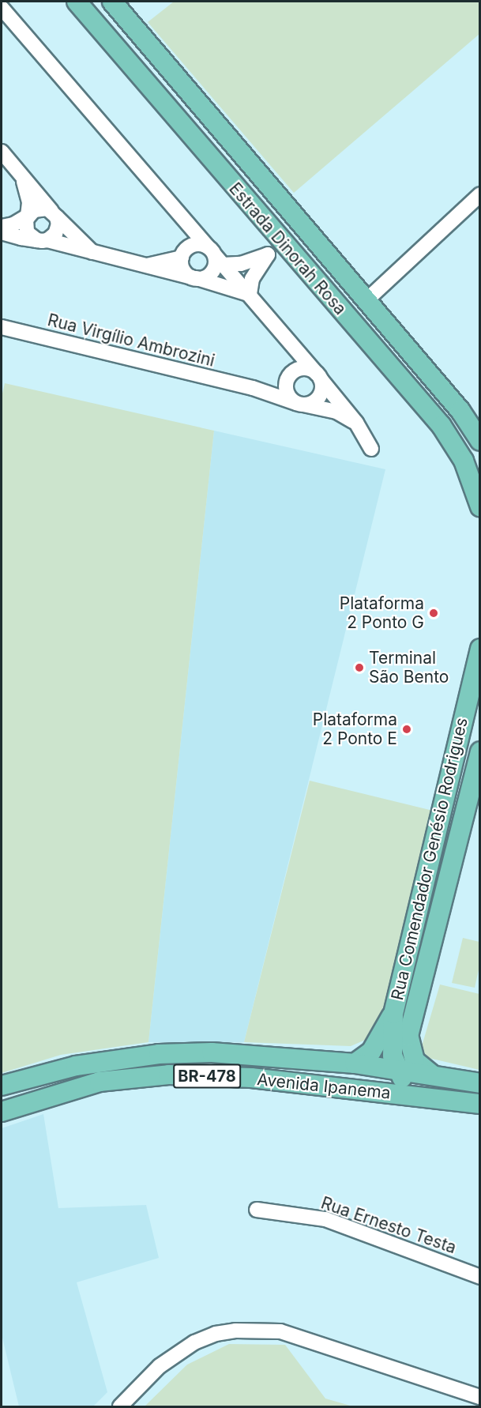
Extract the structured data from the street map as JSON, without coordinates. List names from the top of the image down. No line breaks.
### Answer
{"streets":{"main road":["Estrada Dinorah Rosa","Rua Comendador Genésio Rodrigues","BR-478","Avenida Ipanema"],"street":["Rua Virgílio Ambrozini","Rua Ernesto Testa"]},"crossings":[["Rua Comendador Genésio Rodrigues","Avenida Ipanema"]],"places":["Plataforma 2 Ponto G","Terminal São Bento","Plataforma 2 Ponto E"]}
